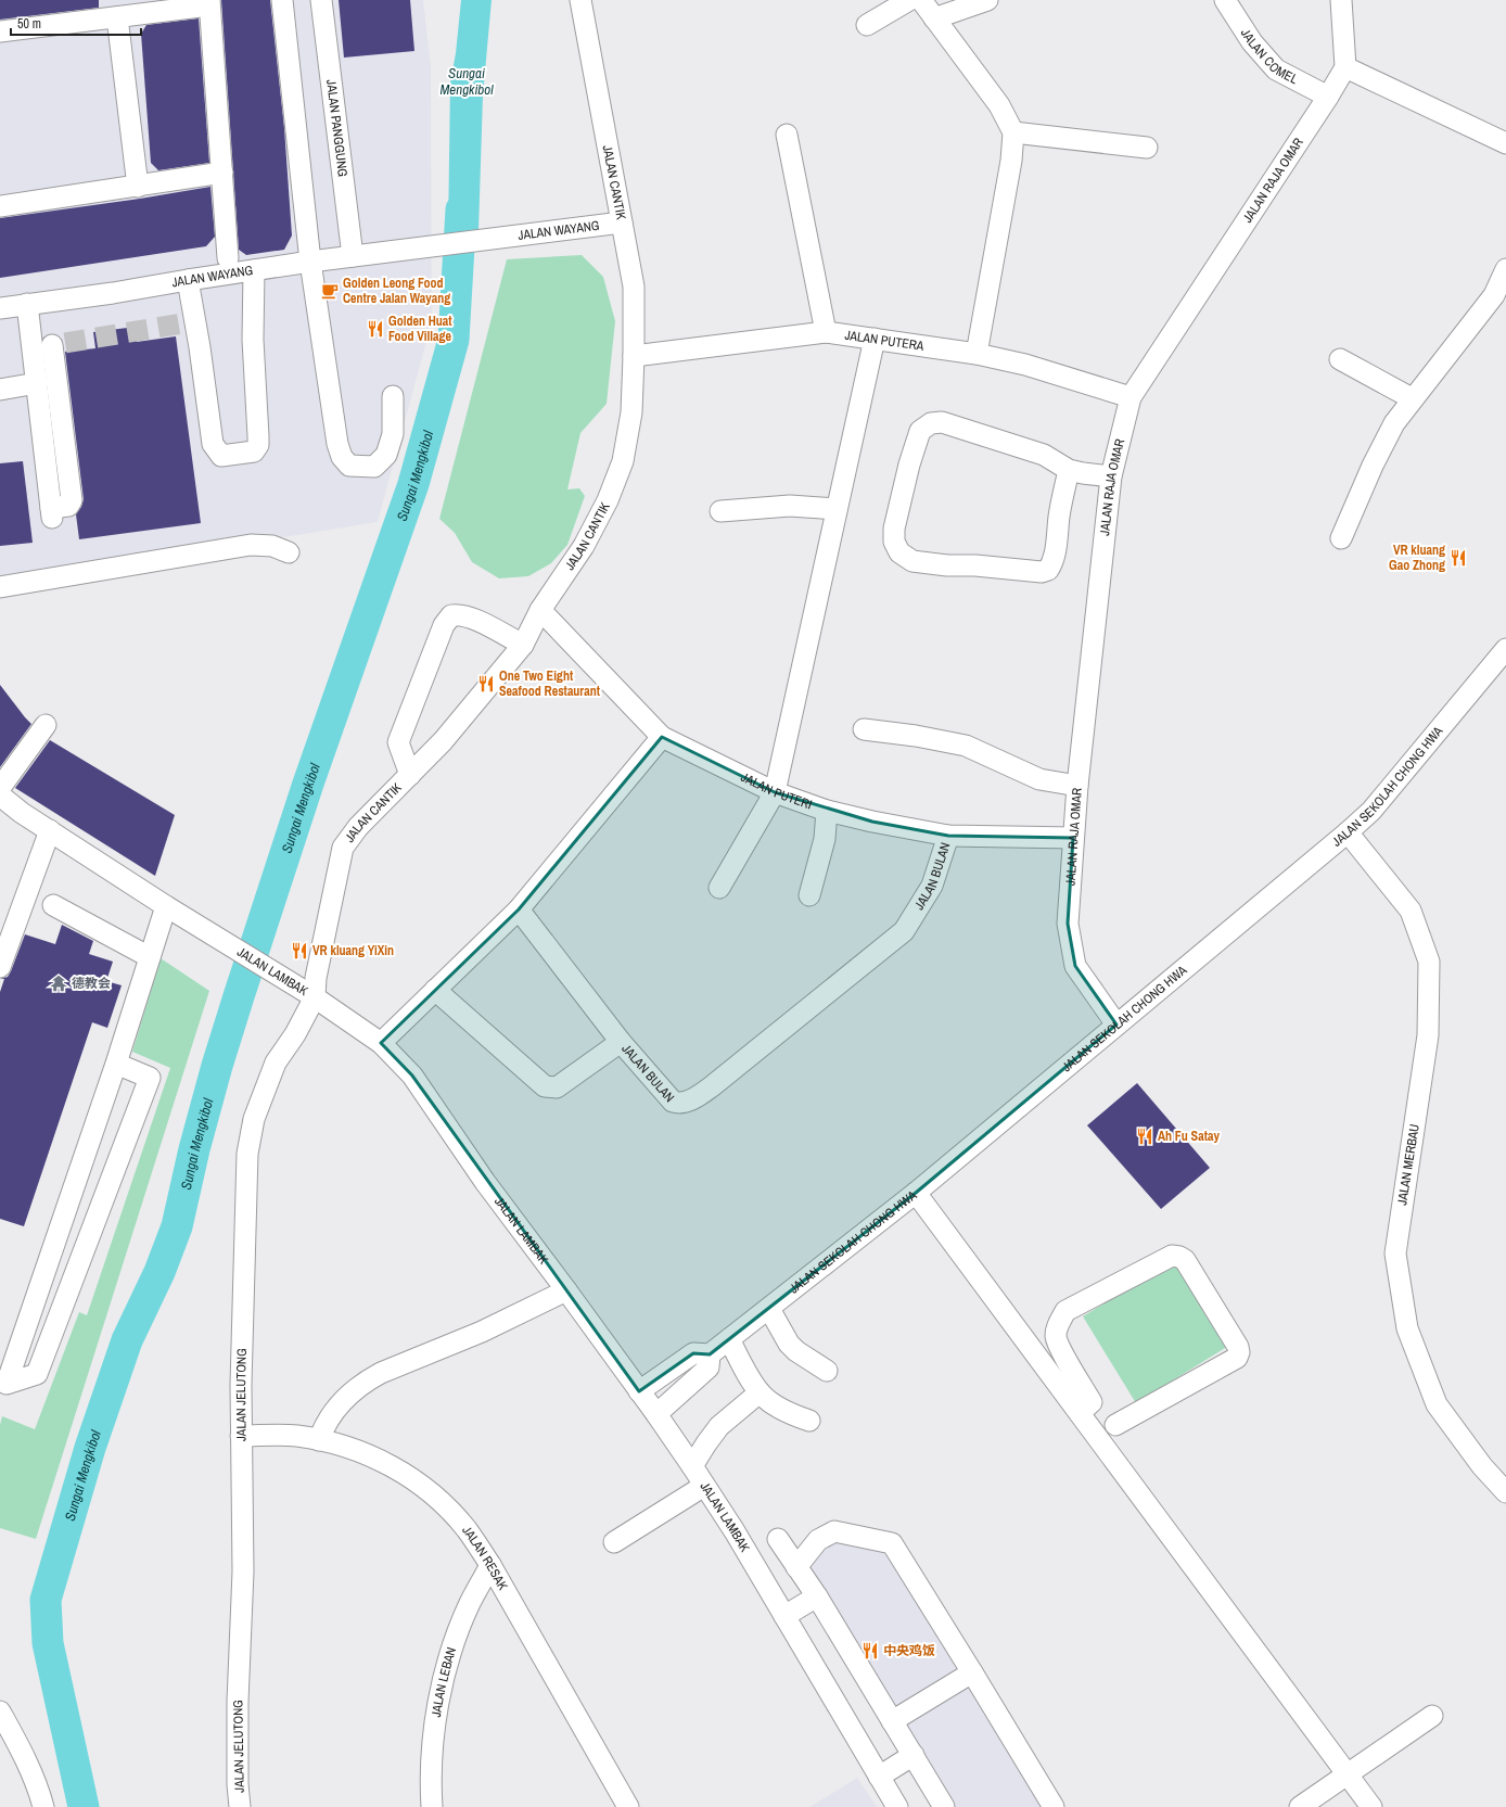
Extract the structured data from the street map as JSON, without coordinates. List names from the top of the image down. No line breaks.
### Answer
{"streets":{"street":["JALAN COMEL","JALAN PANGGUNG","JALAN RAJA OMAR","JALAN CANTIK","JALAN WAYANG","JALAN PUTERA","JALAN SEKOLAH CHONG HWA","JALAN PUTERI","JALAN BULAN","JALAN LAMBAK","JALAN MERBAU","JALAN JELUTONG","JALAN RESAK","JALAN LEBAN"]},"crossings":[["JALAN COMEL","JALAN RAJA OMAR"],["JALAN PANGGUNG","JALAN WAYANG"],["JALAN RAJA OMAR","JALAN PUTERA"],["JALAN RAJA OMAR","JALAN SEKOLAH CHONG HWA"],["JALAN RAJA OMAR","JALAN PUTERI"],["JALAN CANTIK","JALAN WAYANG"],["JALAN CANTIK","JALAN PUTERA"],["JALAN CANTIK","JALAN PUTERI"],["JALAN CANTIK","JALAN LAMBAK"],["JALAN CANTIK","JALAN JELUTONG"],["JALAN SEKOLAH CHONG HWA","JALAN MERBAU"],["JALAN PUTERI","JALAN BULAN"],["JALAN LAMBAK","JALAN JELUTONG"],["JALAN JELUTONG","JALAN RESAK"],["JALAN RESAK","JALAN LEBAN"]],"water":["Sungai Mengkibol"],"places":{"cafe":["Golden Leong Food Centre Jalan Wayang"],"restaurant":["Golden Huat Food Village","VR kluang Gao Zhong","One Two Eight Seafood Restaurant","VR kluang YiXin","Ah Fu Satay","中央鸡饭"],"temple":["德教会"]},"scale_bar":"50 m"}
